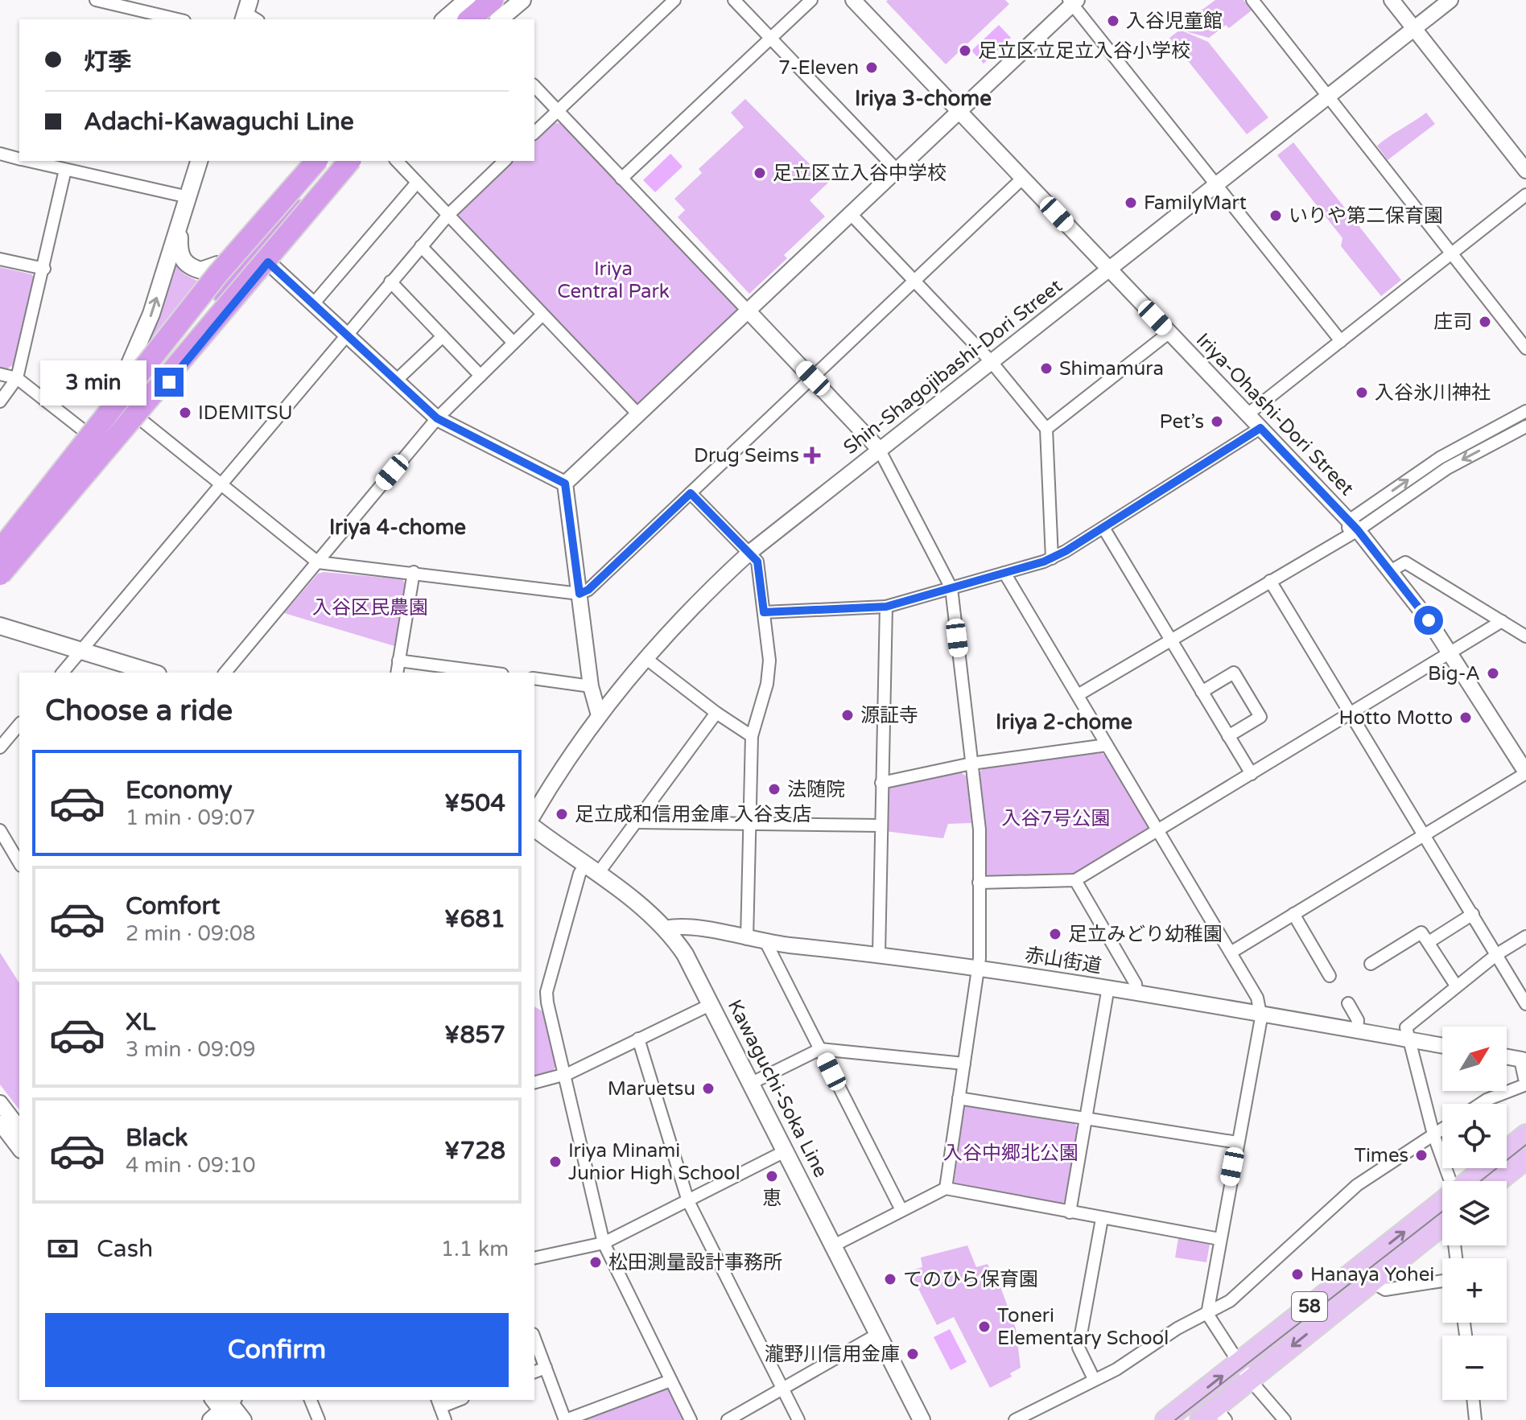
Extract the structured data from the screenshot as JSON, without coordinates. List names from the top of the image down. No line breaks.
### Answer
{"streets":{"main road":["Kawaguchi-Soka Line","58"],"street":["Shin-Shagojibashi-Dori Street","Iriya-Ohashi-Dori Street","赤山街道"]},"crossings":[["Shin-Shagojibashi-Dori Street","Iriya-Ohashi-Dori Street"],["赤山街道","Kawaguchi-Soka Line"]],"districts":["Iriya 3-chome","Iriya 4-chome","Iriya 2-chome"],"parks":["Iriya Central Park","入谷区民農園","入谷7号公園","入谷中郷北公園"],"places":{"other":["入谷児童館","足立区立足立入谷小学校","7-Eleven","足立区立入谷中学校","FamilyMart","いりや第二保育園","庄司","Shimamura","入谷氷川神社","IDEMITSU","Pet’s","Big-A","源証寺","Hotto Motto","法随院","足立成和信用金庫 入谷支店","足立みどり幼稚園","Maruetsu","Times","Iriya Minami Junior High School","恵","松田測量設計事務所","Hanaya Yohei","てのひら保育園","Toneri Elementary School","瀧野川信用金庫"],"health":["Drug Seims"]},"north":"top right","page":{"banner":["灯季","Adachi-Kawaguchi Line"],"bubble":"3 min","heading":"Choose a ride","list":[{"name":"Economy","note":"1 min · 09:07","value":"¥504"},{"name":"Comfort","note":"2 min · 09:08","value":"¥681"},{"name":"XL","note":"3 min · 09:09","value":"¥857"},{"name":"Black","note":"4 min · 09:10","value":"¥728"}],"map_buttons":["+","−"],"pay":["Cash","1.1 km"],"buttons":"Confirm"}}
